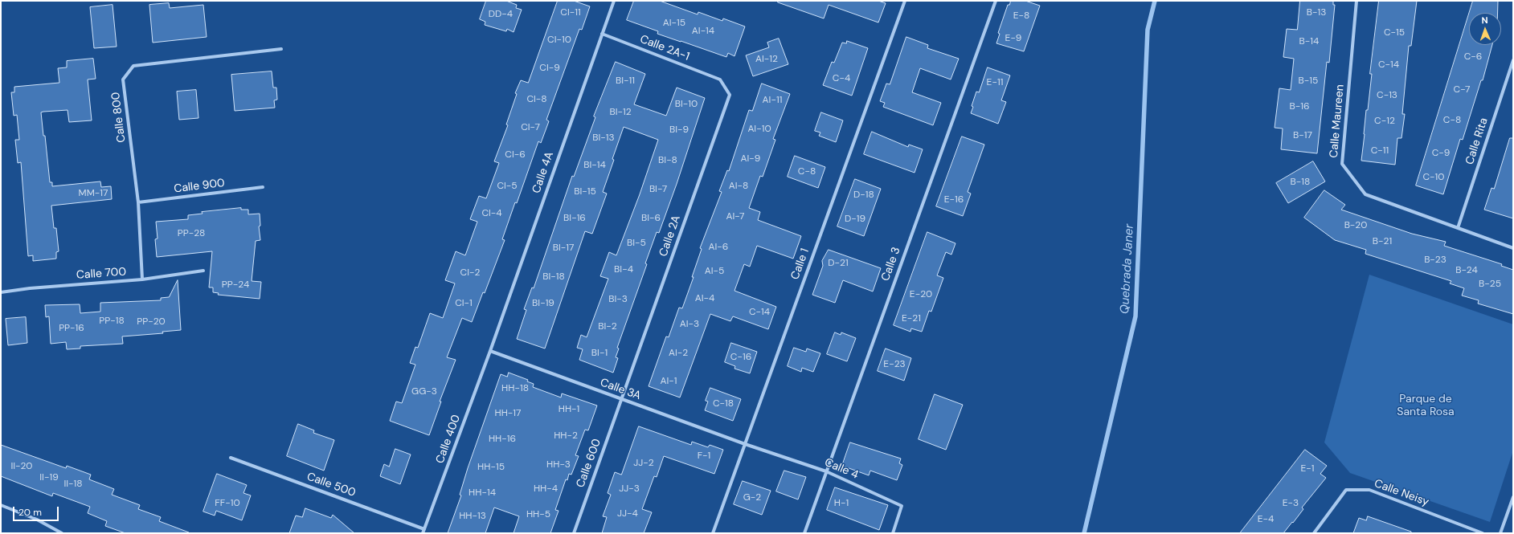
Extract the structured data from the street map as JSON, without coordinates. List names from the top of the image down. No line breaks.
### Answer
{"streets":{"street":["Calle 2A-1","Calle 800","Calle Maureen","Calle Rita","Calle 4A","Calle 900","Calle 2A","Calle 1","Calle 3","Calle 700","Calle 3A","Calle 400","Calle 600","Calle 4","Calle 500","Calle Neisy"]},"crossings":[["Calle 2A-1","Calle 4A"],["Calle 2A-1","Calle 2A"],["Calle 800","Calle 900"],["Calle 800","Calle 700"],["Calle Maureen","Calle Rita"],["Calle 4A","Calle 3A"],["Calle 4A","Calle 400"],["Calle 2A","Calle 3A"],["Calle 2A","Calle 600"],["Calle 1","Calle 3A"],["Calle 1","Calle 4"],["Calle 3","Calle 4"],["Calle 3A","Calle 400"],["Calle 3A","Calle 600"],["Calle 3A","Calle 4"],["Calle 400","Calle 500"]],"water":["Quebrada Janer"],"parks":["Parque de Santa Rosa"],"house_numbers":["CI-11","B-13","DD-4","E-8","AI-15","AI-14","C-15","E-9","CI-10","B-14","C-6","AI-12","C-14","CI-9","C-4","BI-11","B-15","E-11","C-7","C-13","CI-8","AI-11","BI-10","B-16","BI-12","C-8","C-12","CI-7","AI-10","BI-9","B-17","BI-13","C-11","C-9","CI-6","AI-9","BI-8","BI-14","C-8","C-10","B-18","CI-5","AI-8","BI-7","BI-15","MM-17","D-18","E-16","CI-4","AI-7","BI-16","BI-6","D-19","B-20","PP-28","B-21","BI-5","AI-6","BI-17","B-23","D-21","BI-4","B-24","AI-5","CI-2","BI-18","B-25","PP-24","E-20","AI-4","BI-3","CI-1","BI-19","C-14","E-21","PP-18","PP-20","AI-3","BI-2","PP-16","BI-1","AI-2","C-16","E-23","AI-1","HH-18","GG-3","C-18","HH-1","HH-17","HH-2","HH-16","F-1","JJ-2","HH-3","II-20","HH-15","E-1","II-19","II-18","HH-4","JJ-3","HH-14","G-2","FF-10","H-1","E-3","JJ-4","HH-5","HH-13","E-4"],"scale_bar":"20 m","north":"top"}
